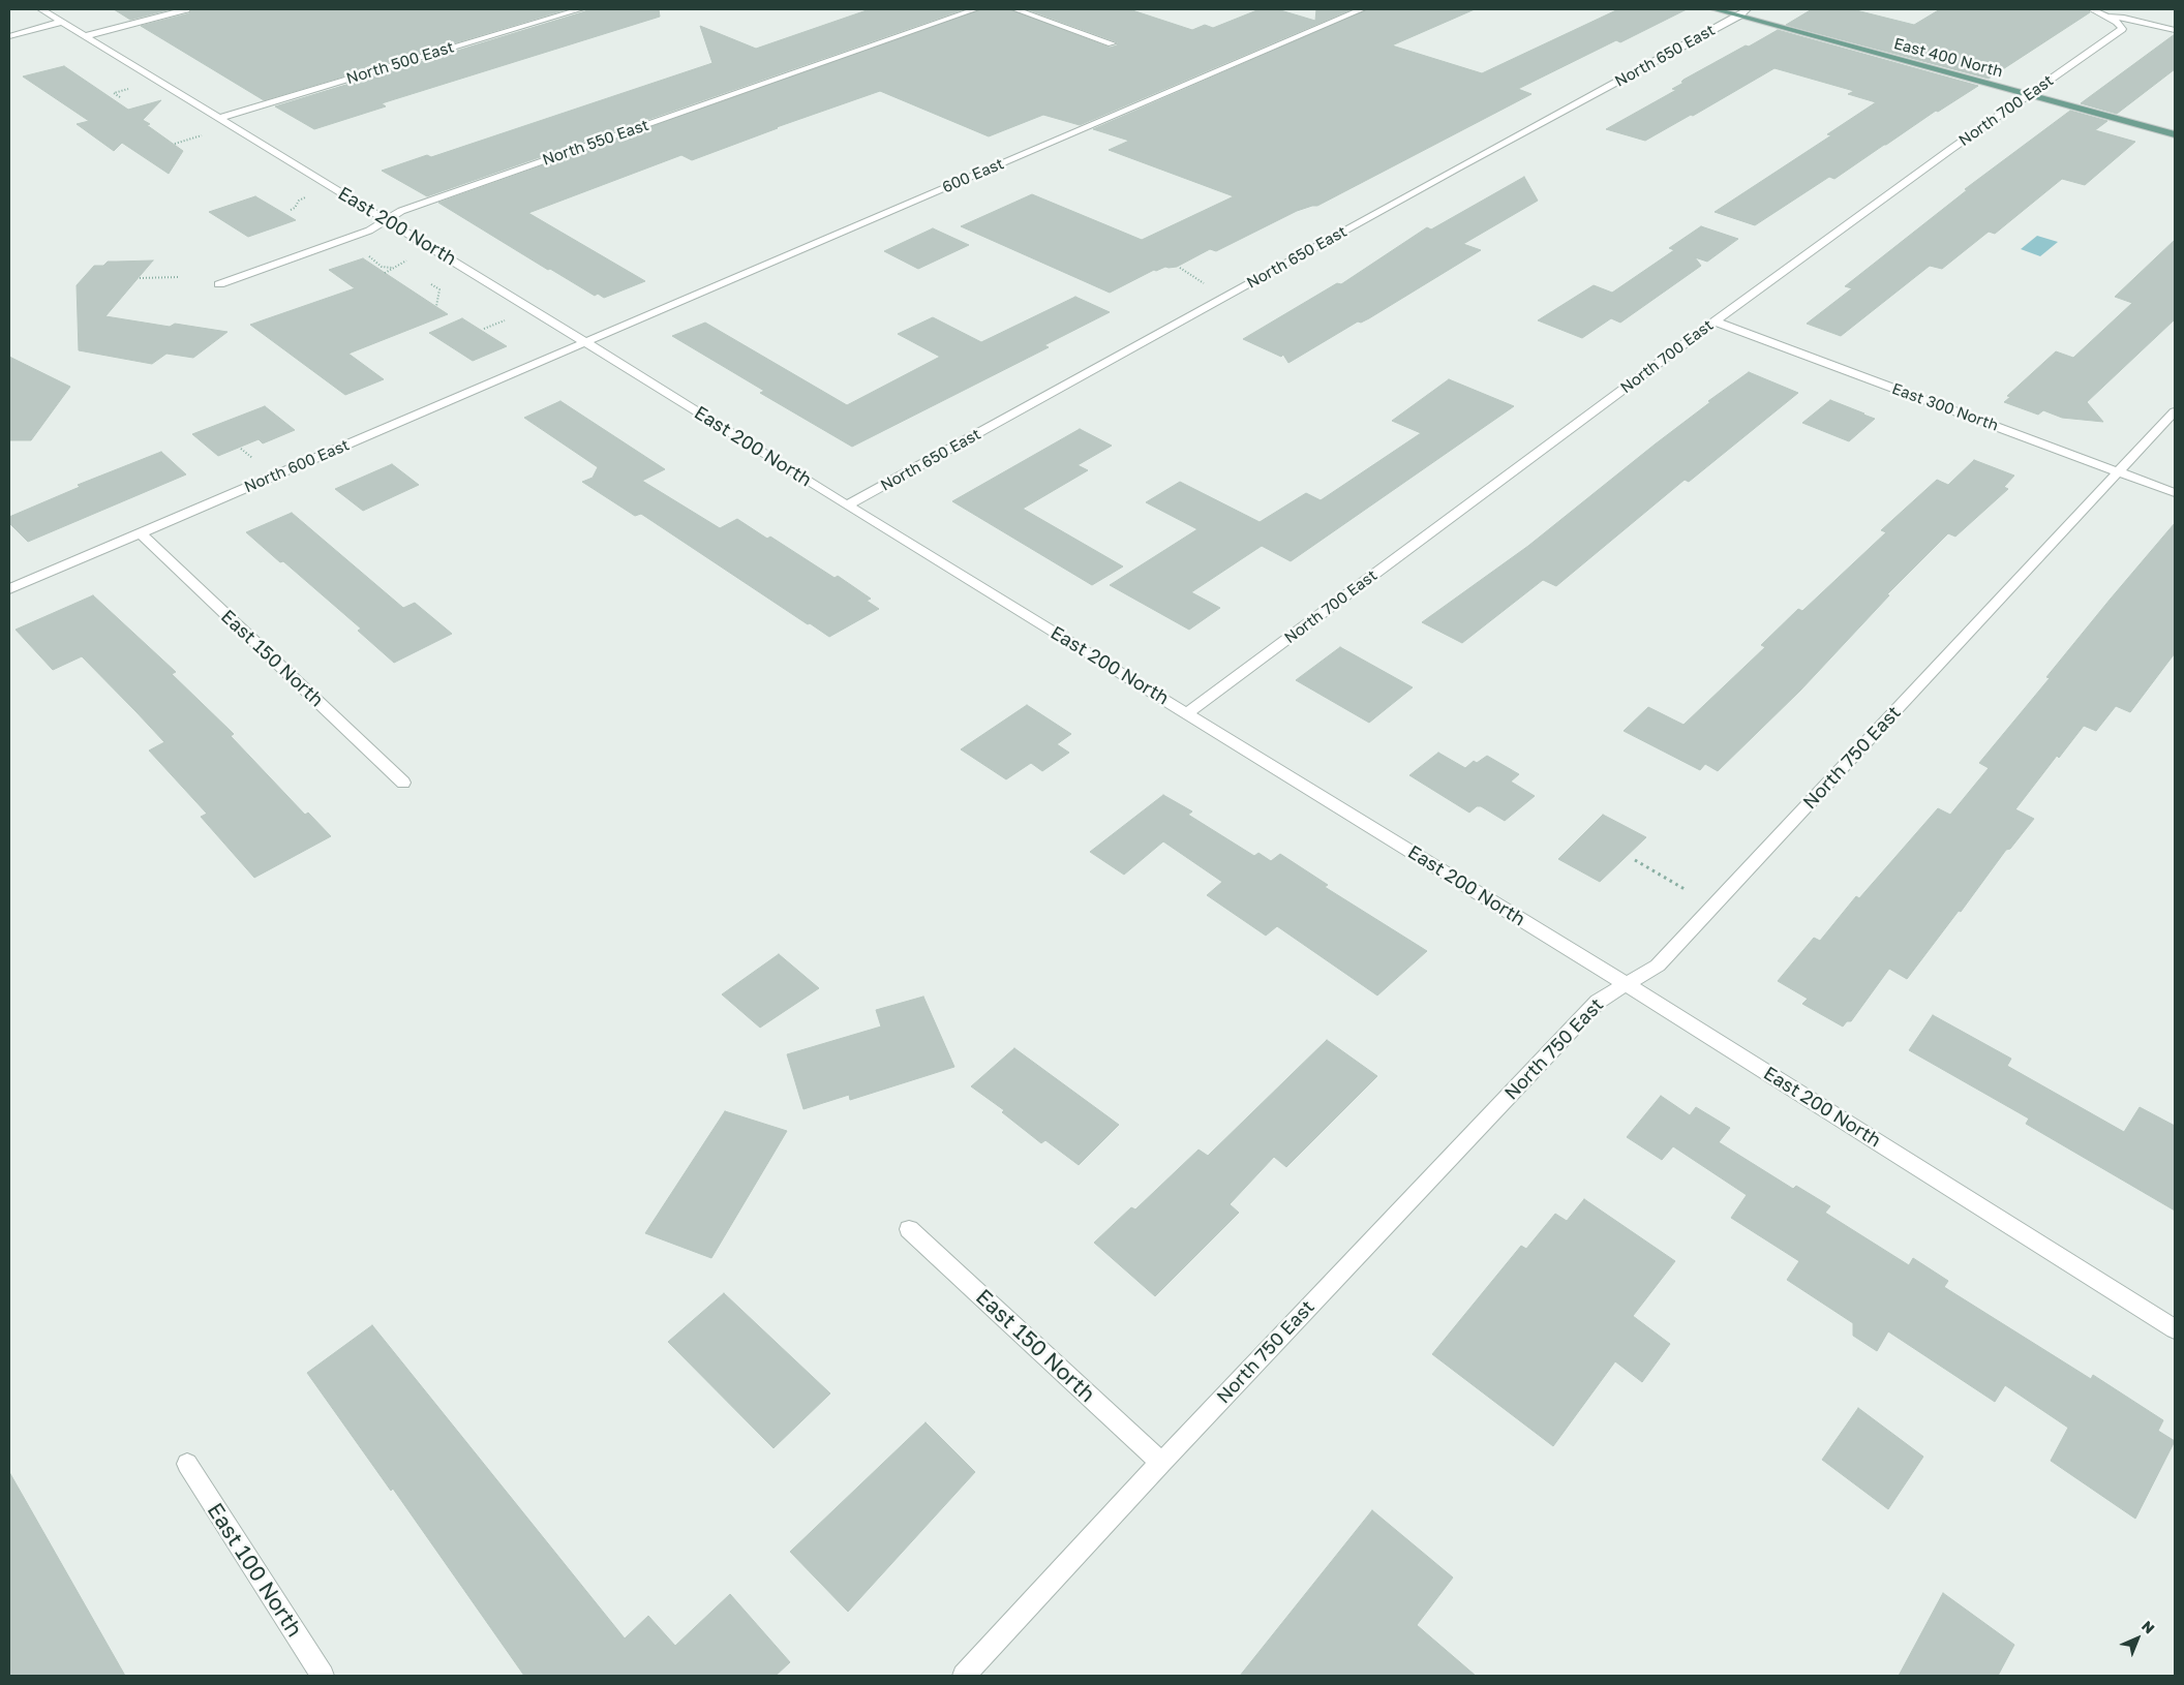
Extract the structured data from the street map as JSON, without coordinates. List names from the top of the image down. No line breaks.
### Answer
{"streets":{"main road":["East 400 North"],"street":["North 650 East","North 500 East","North 700 East","North 550 East","600 East","East 200 North","East 300 North","North 600 East","East 150 North","North 750 East","East 100 North"]},"crossings":[["North 650 East","East 400 North"],["North 650 East","East 200 North"],["East 400 North","North 700 East"],["North 500 East","East 200 North"],["North 700 East","East 200 North"],["North 700 East","East 300 North"],["North 550 East","East 200 North"],["600 East","East 200 North"],["600 East","North 600 East"],["East 200 North","North 600 East"],["East 200 North","North 750 East"],["East 300 North","North 750 East"],["North 600 East","East 150 North"],["East 150 North","North 750 East"]],"north":"top right"}
